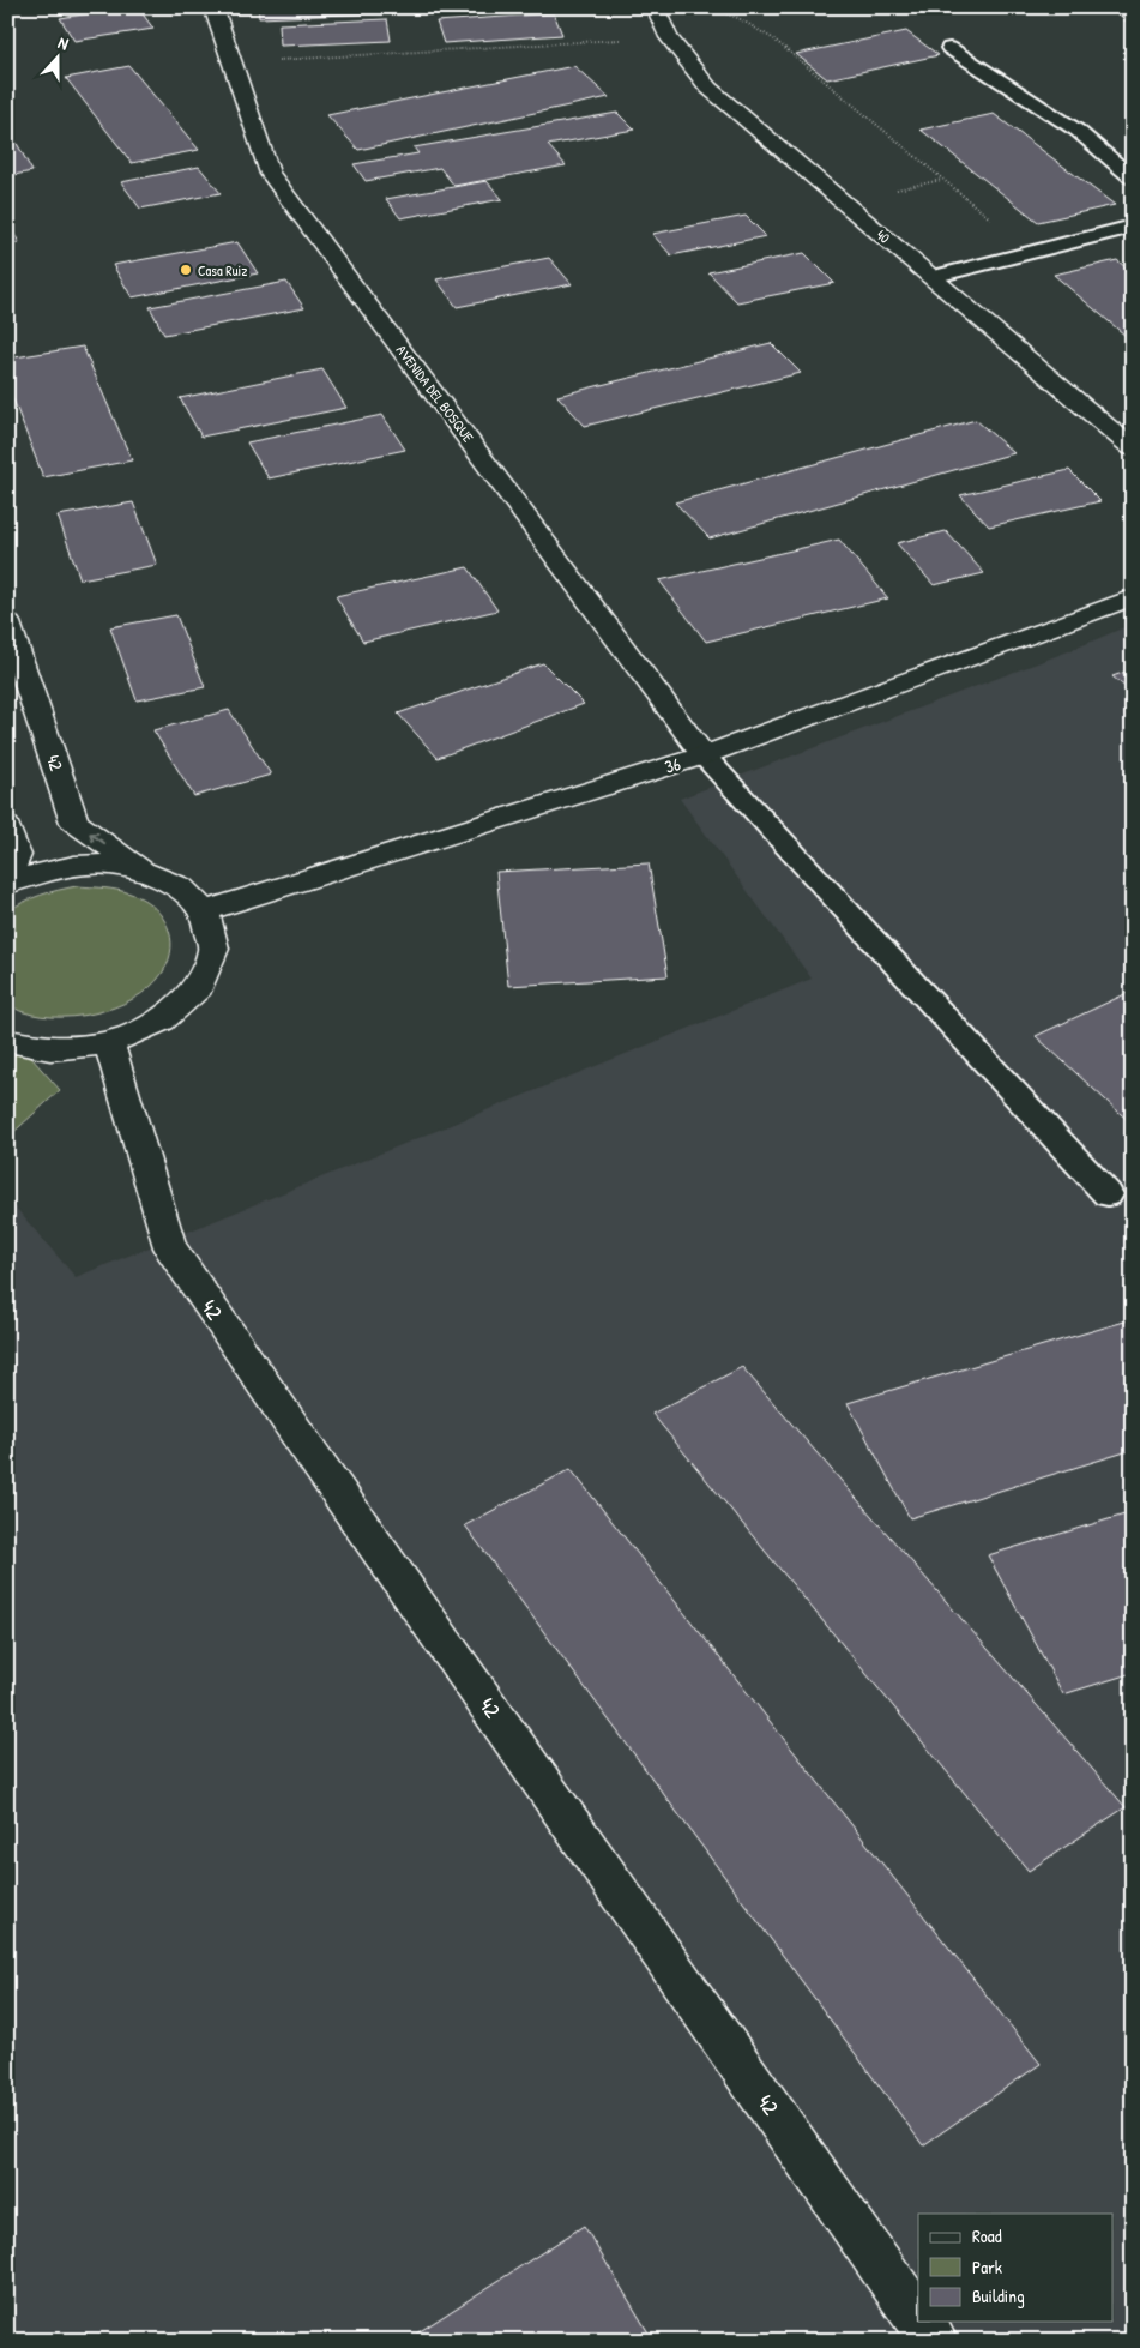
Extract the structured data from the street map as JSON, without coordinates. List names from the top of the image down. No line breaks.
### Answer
{"streets":{"street":["40","AVENIDA DEL BOSQUE","42","36"]},"crossings":[["AVENIDA DEL BOSQUE","36"],["42","36"]],"places":["Casa Ruiz"],"legend":["Road","Park","Building"],"north":"top"}
